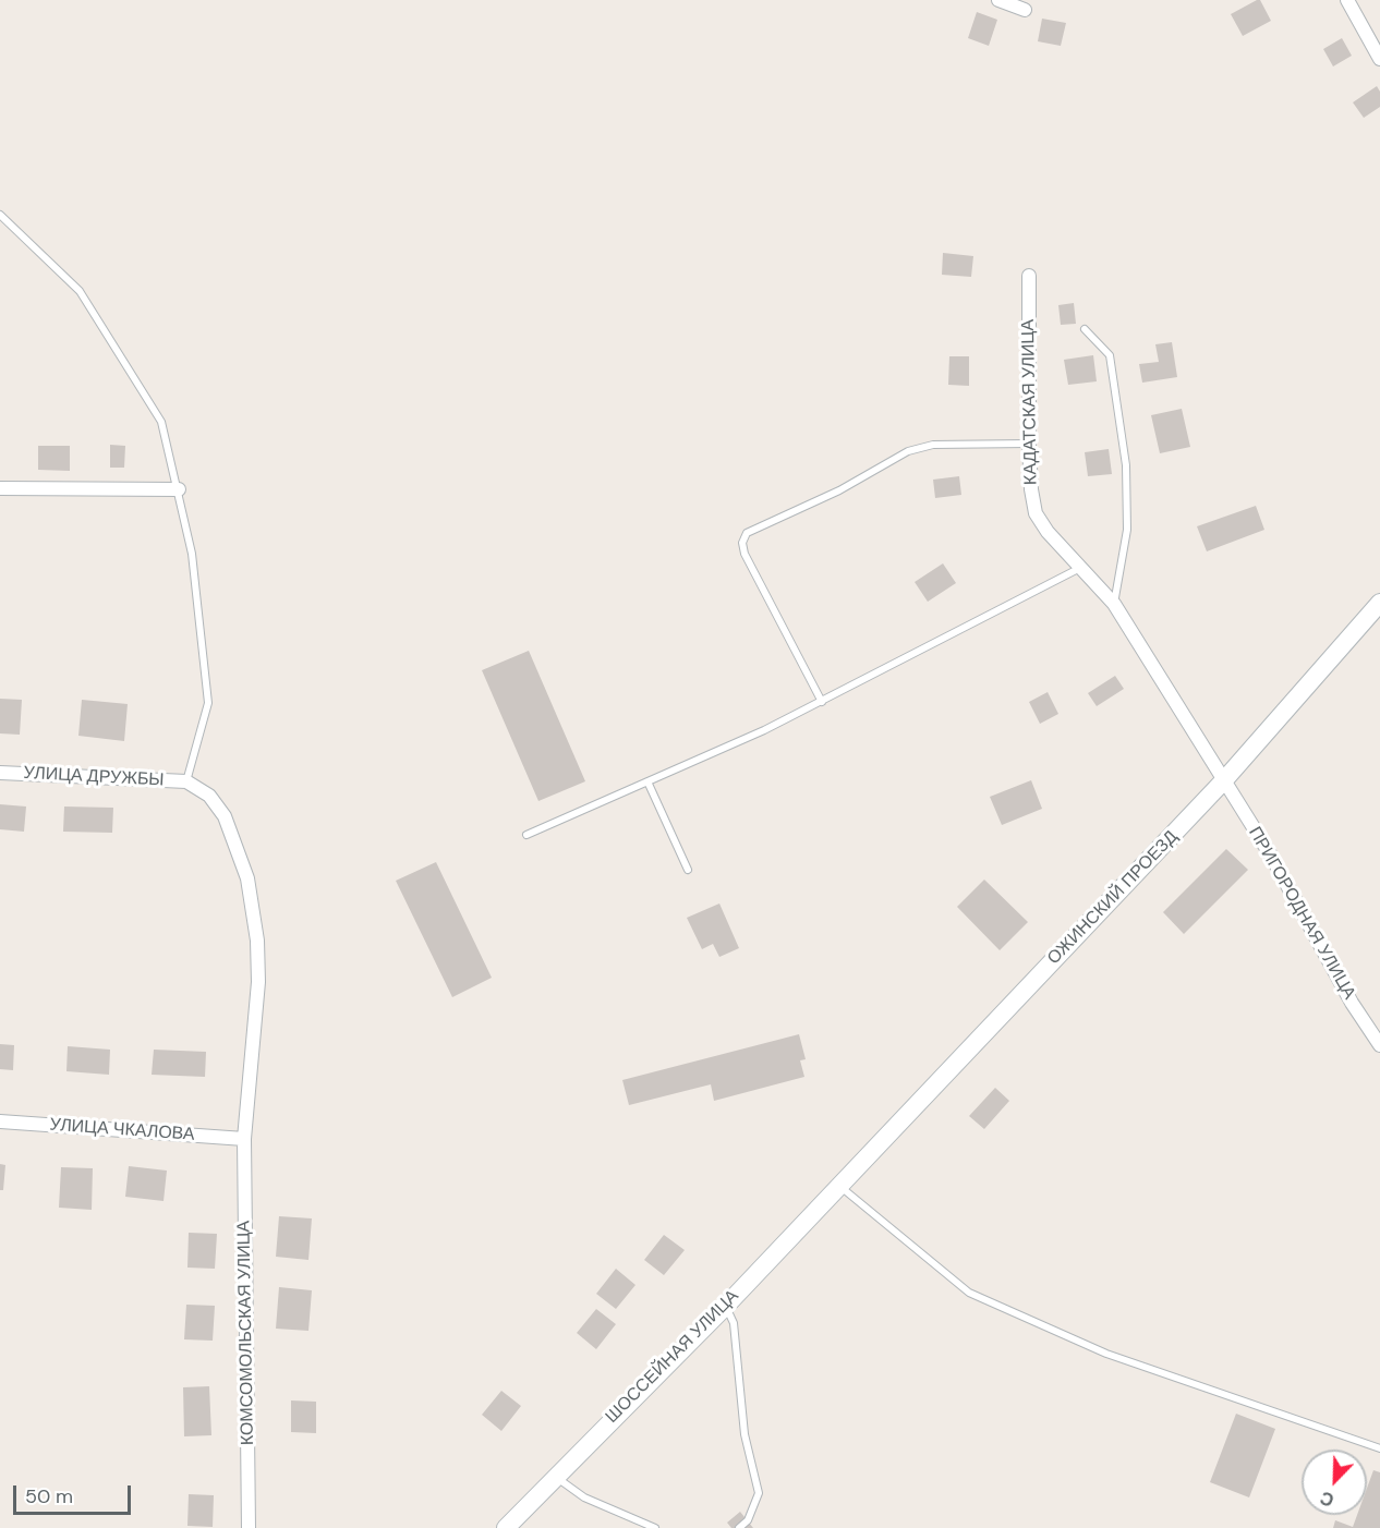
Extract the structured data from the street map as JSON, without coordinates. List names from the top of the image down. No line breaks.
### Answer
{"streets":{"main road":["ОЖИНСКИЙ ПРОЕЗД","ШОССЕЙНАЯ УЛИЦА"],"street":["КАДАТСКАЯ УЛИЦА","УЛИЦА ДРУЖБЫ","ПРИГОРОДНАЯ УЛИЦА","УЛИЦА ЧКАЛОВА","КОМСОМОЛЬСКАЯ УЛИЦА"]},"crossings":[["КАДАТСКАЯ УЛИЦА","ОЖИНСКИЙ ПРОЕЗД"],["КАДАТСКАЯ УЛИЦА","ПРИГОРОДНАЯ УЛИЦА"],["УЛИЦА ДРУЖБЫ","КОМСОМОЛЬСКАЯ УЛИЦА"],["ОЖИНСКИЙ ПРОЕЗД","ПРИГОРОДНАЯ УЛИЦА"],["ОЖИНСКИЙ ПРОЕЗД","ШОССЕЙНАЯ УЛИЦА"],["УЛИЦА ЧКАЛОВА","КОМСОМОЛЬСКАЯ УЛИЦА"]],"scale_bar":"50 m","north":"bottom left"}
